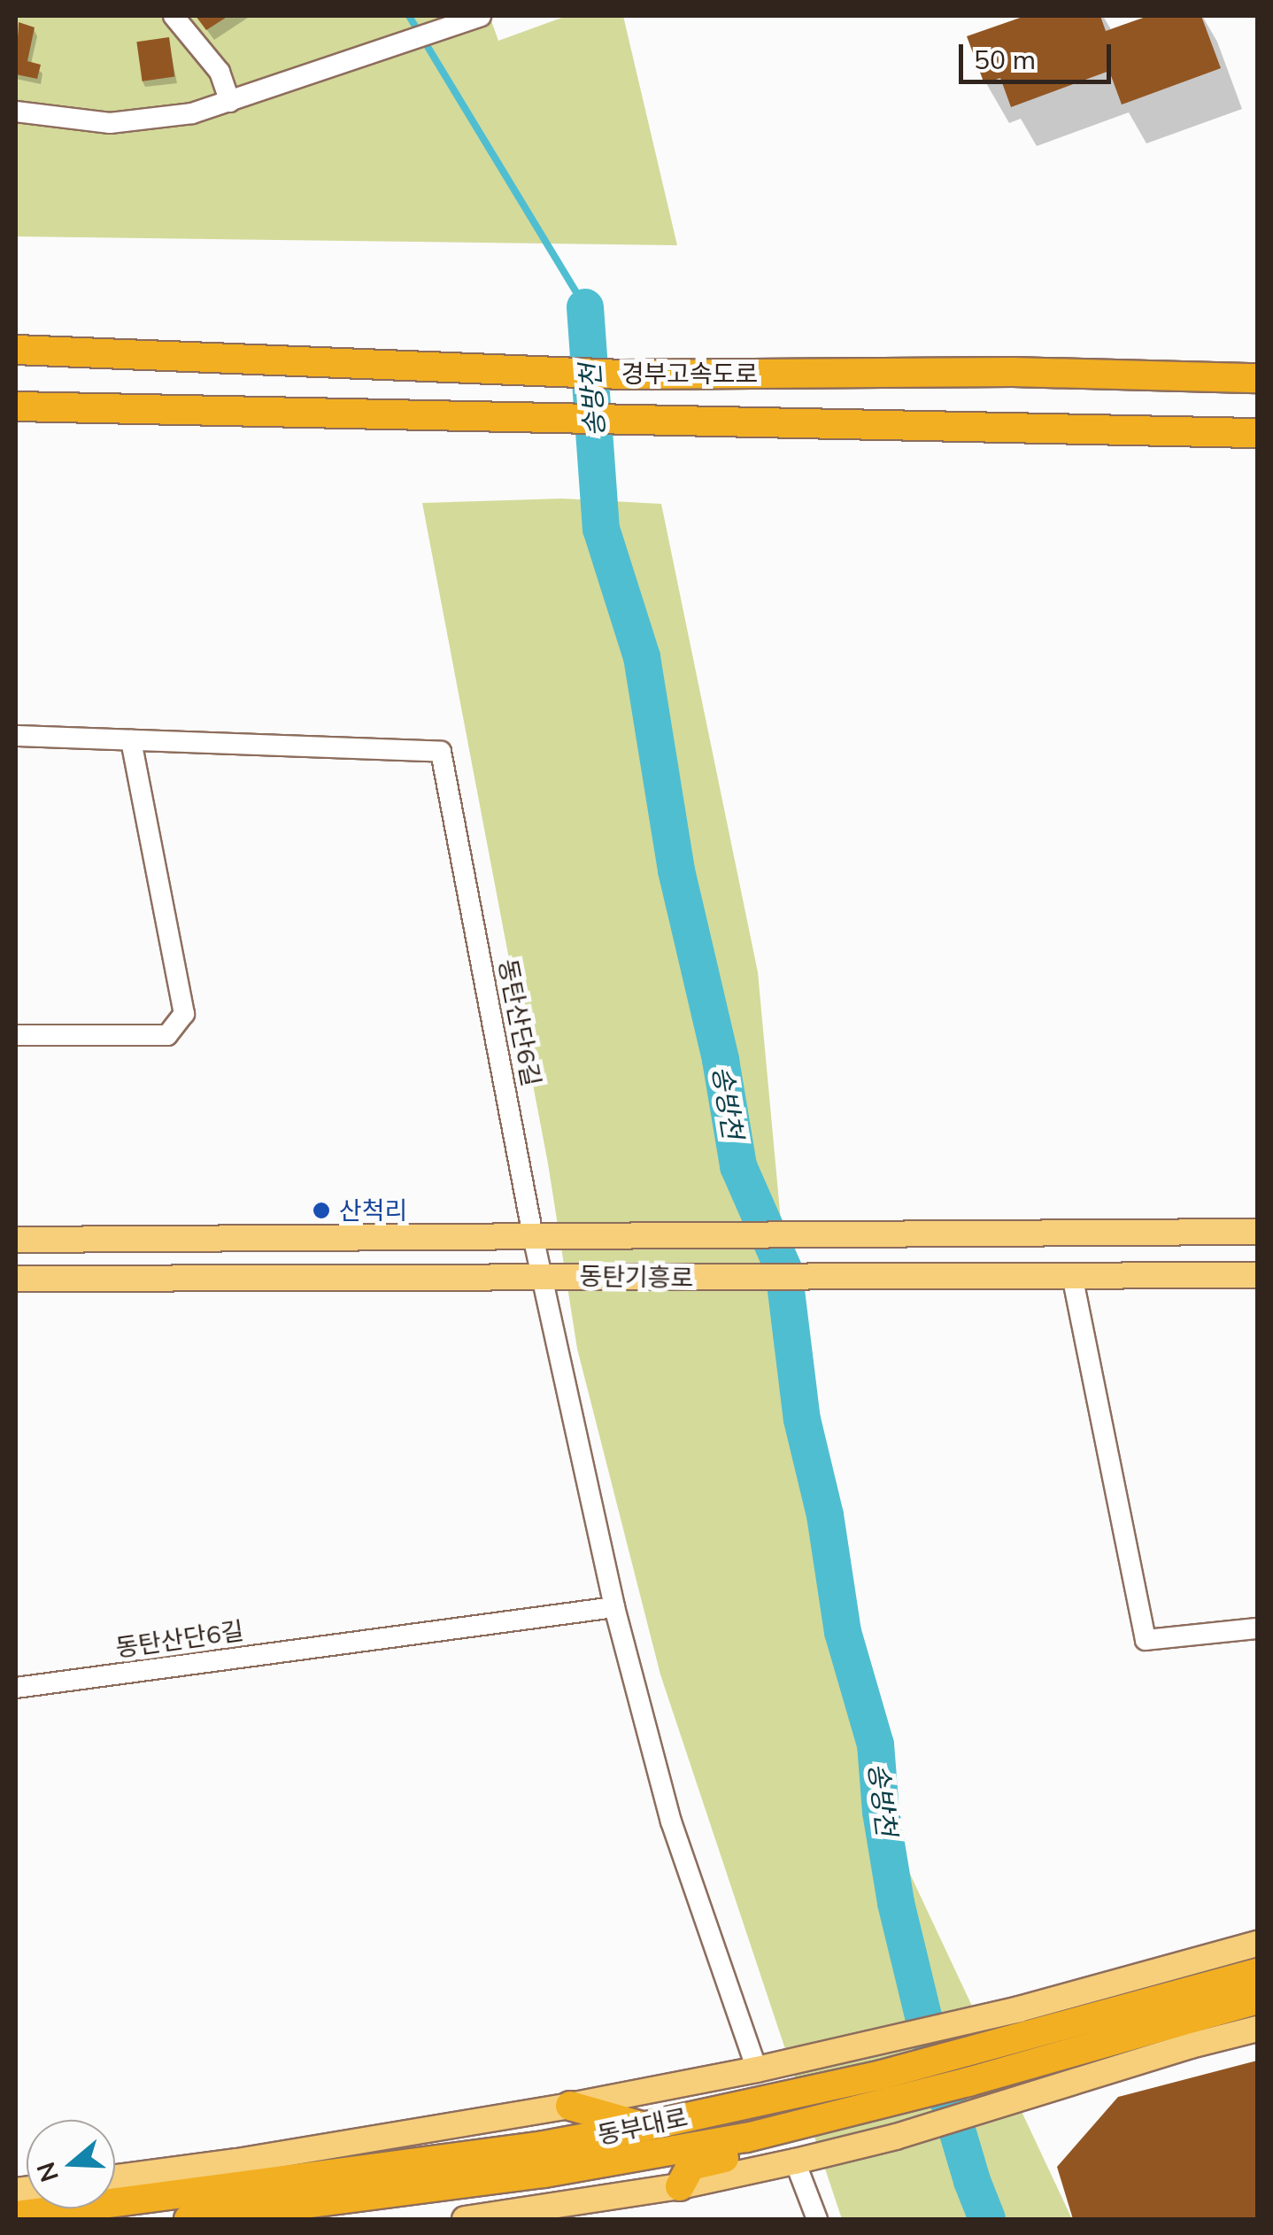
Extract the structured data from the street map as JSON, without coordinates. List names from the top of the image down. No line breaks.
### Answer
{"streets":{"highway":["경부고속도로","동부대로"],"main road":["동탄기흥로"],"street":["동탄산단6길"]},"crossings":[["동탄산단6길","동탄기흥로"],["동탄산단6길","동부대로"]],"water":["송방천"],"places":["산척리"],"scale_bar":"50 m","north":"left"}
